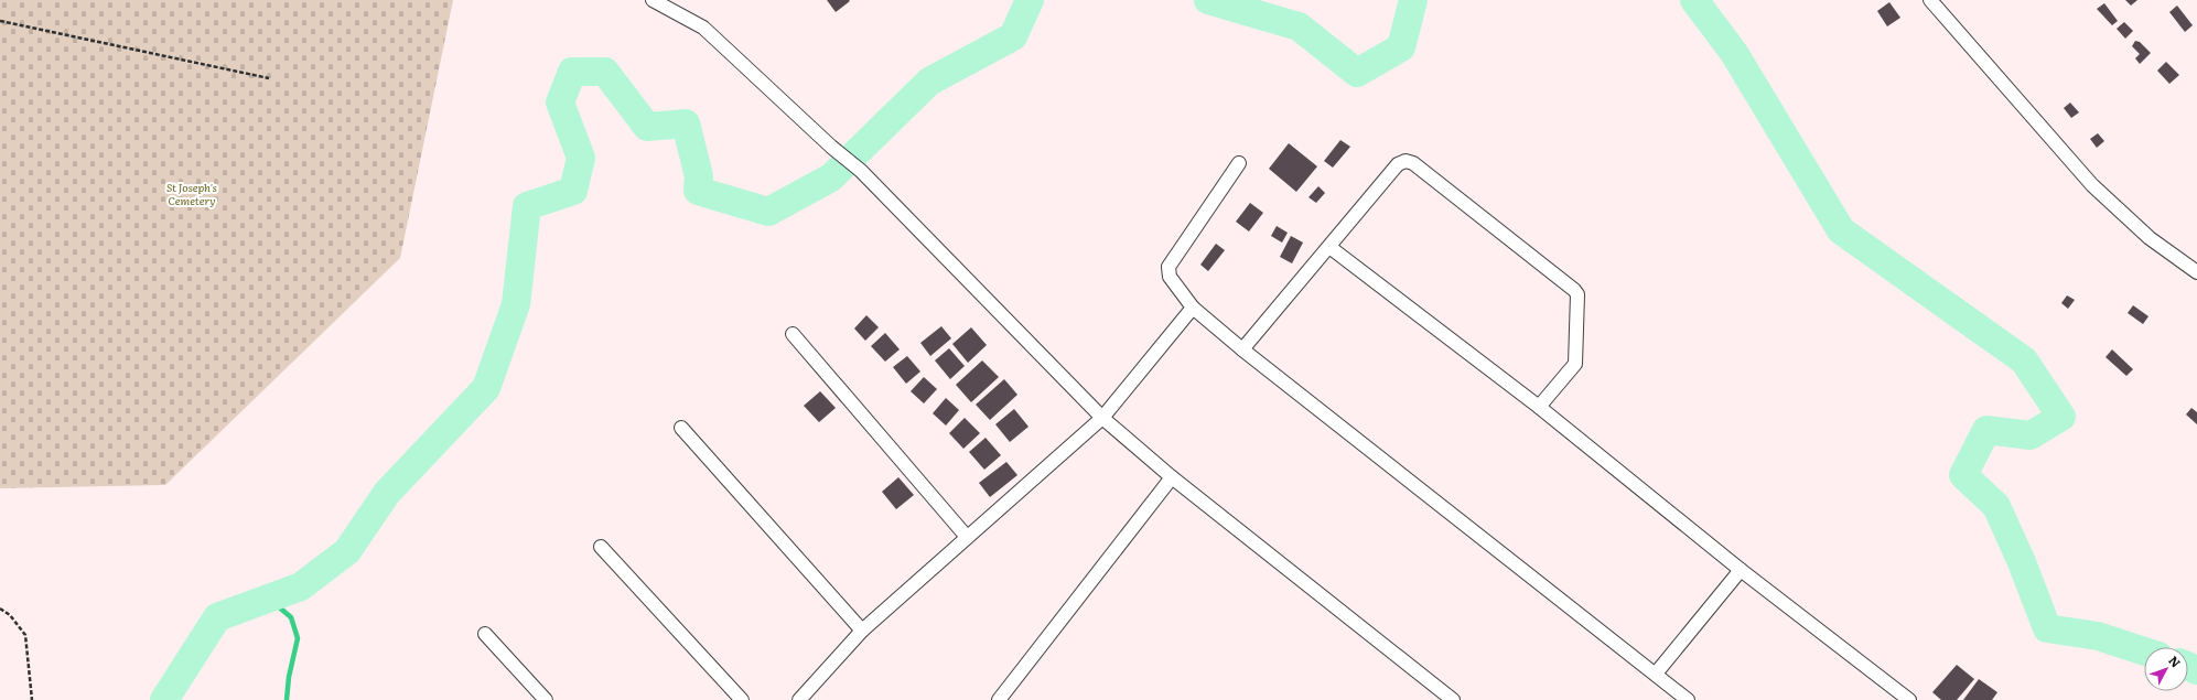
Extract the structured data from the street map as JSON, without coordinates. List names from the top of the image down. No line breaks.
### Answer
{"parks":["St Joseph's Cemetery"],"north":"top right"}
